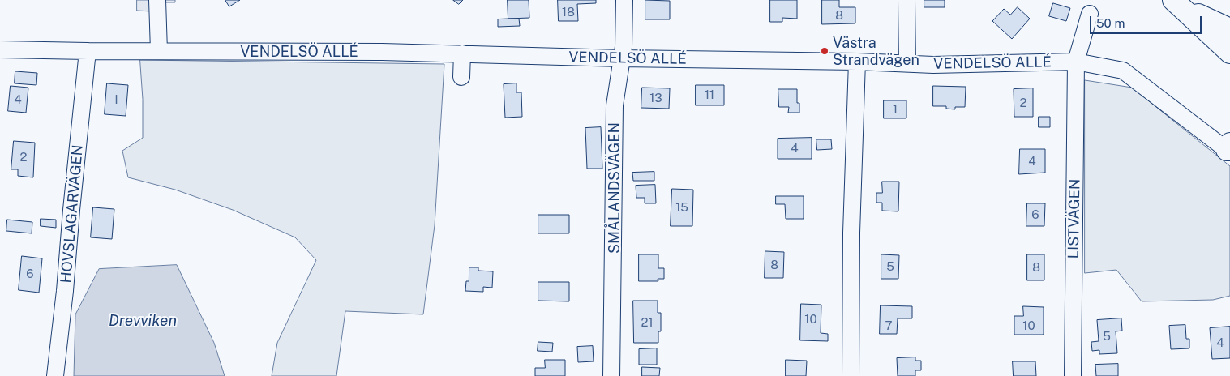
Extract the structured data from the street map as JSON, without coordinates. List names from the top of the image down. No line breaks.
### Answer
{"streets":{"street":["VENDELSÖ ALLÉ","SMÅLANDSVÄGEN","HOVSLAGARVÄGEN","LISTVÄGEN"]},"crossings":[["VENDELSÖ ALLÉ","SMÅLANDSVÄGEN"],["VENDELSÖ ALLÉ","HOVSLAGARVÄGEN"],["VENDELSÖ ALLÉ","LISTVÄGEN"]],"water":["Drevviken"],"places":["Västra Strandvägen"],"house_numbers":["18","8","11","13","4","1","2","1","4","2","4","15","6","8","5","8","6","10","21","7","10","5","4"],"scale_bar":"50 m"}
